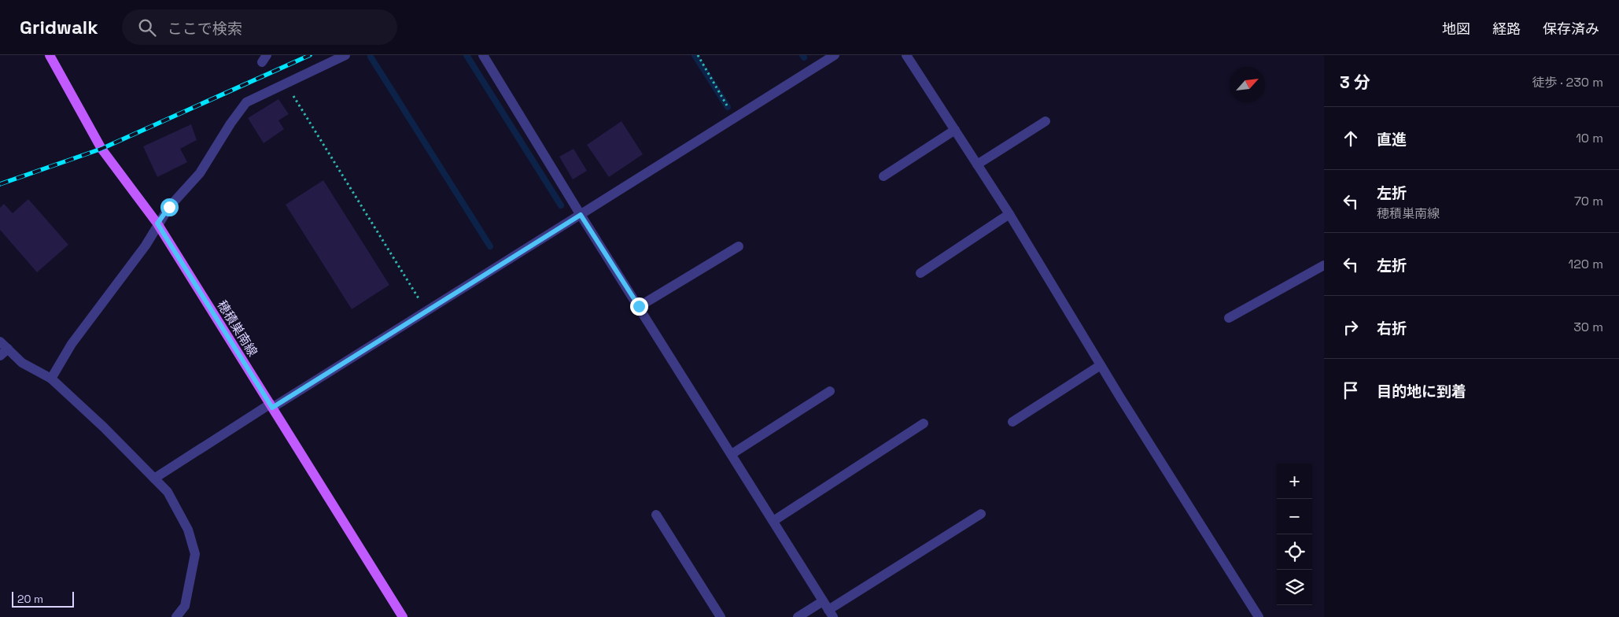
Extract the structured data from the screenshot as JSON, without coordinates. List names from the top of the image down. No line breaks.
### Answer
{"streets":{"main road":["穂積巣南線"]},"scale_bar":"20 m","north":"top right","page":{"header":"Gridwalk","search":"ここで検索","nav":["地図","経路","保存済み"],"heading":["3 分","徒歩 · 230 m"],"list":[["直進","10 m"],["左折","穂積巣南線","70 m"],["左折","120 m"],["右折","30 m"],"目的地に到着"],"map_buttons":["+","−"],"scale":"20 m"}}
